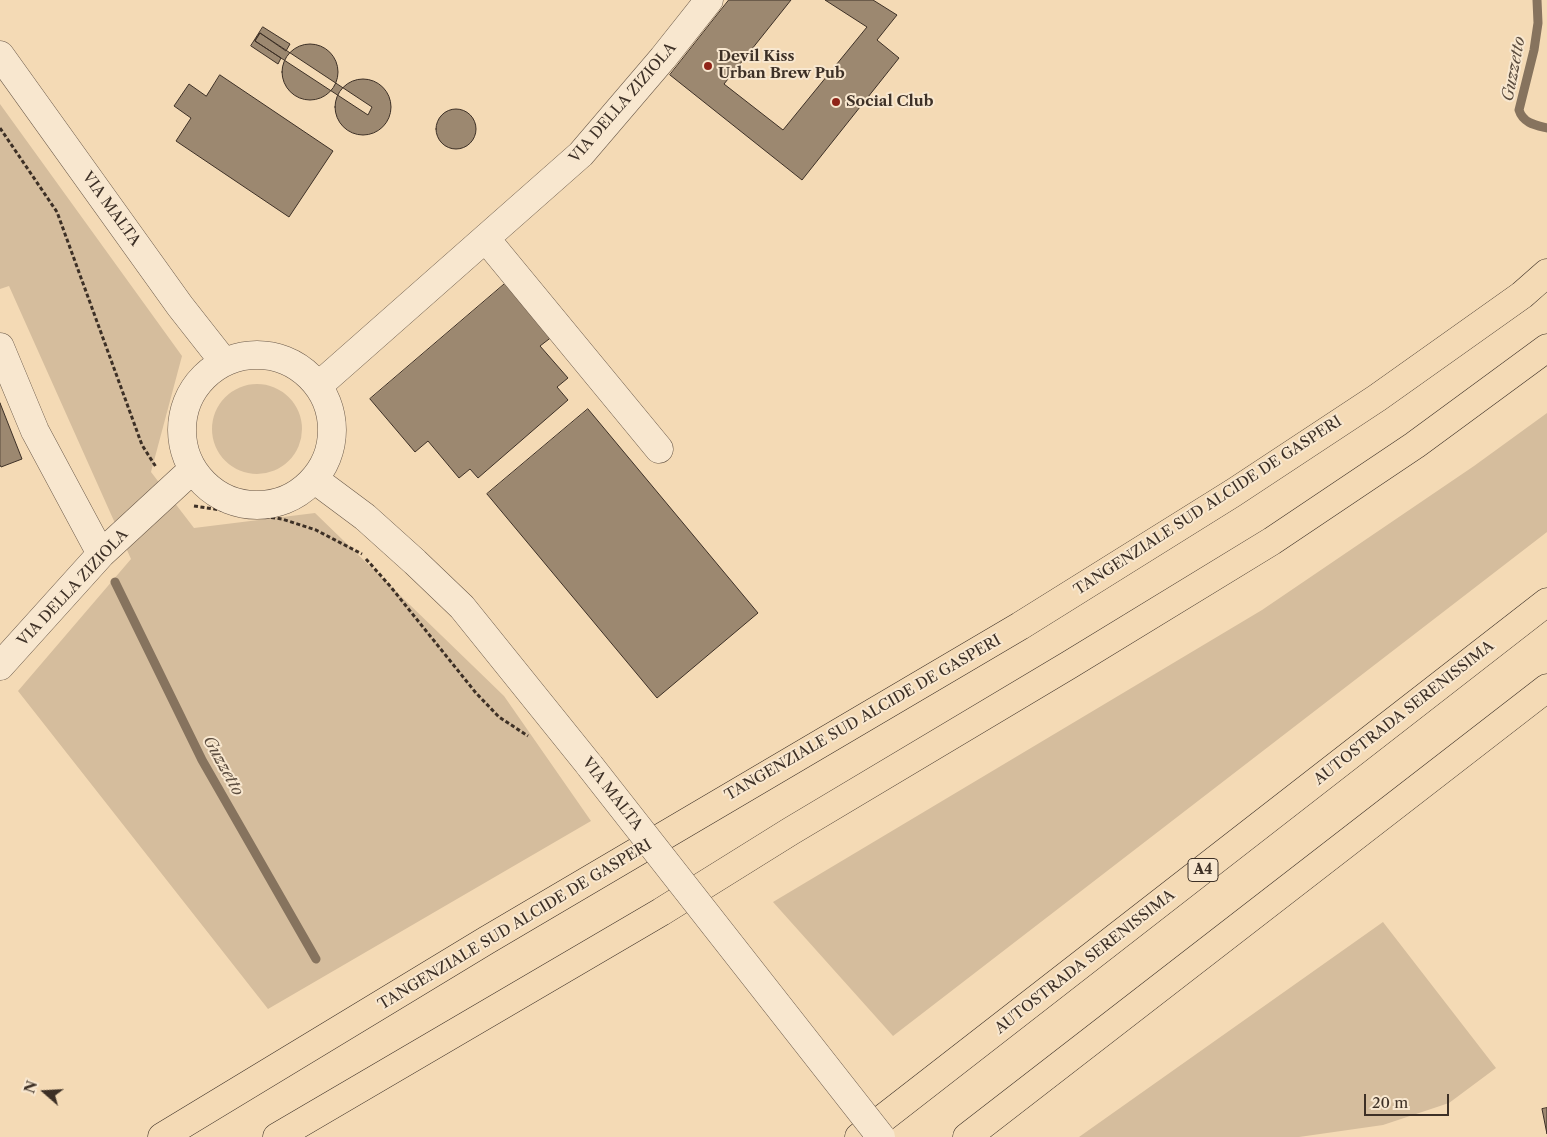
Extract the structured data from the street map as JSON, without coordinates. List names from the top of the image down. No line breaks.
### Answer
{"streets":{"highway":["TANGENZIALE SUD ALCIDE DE GASPERI","AUTOSTRADA SERENISSIMA","A4"],"street":["VIA DELLA ZIZIOLA","VIA MALTA"]},"crossings":[["VIA DELLA ZIZIOLA","VIA MALTA"]],"water":["Guzzetto"],"places":["Devil Kiss Urban Brew Pub","Social Club"],"scale_bar":"20 m","north":"left"}
